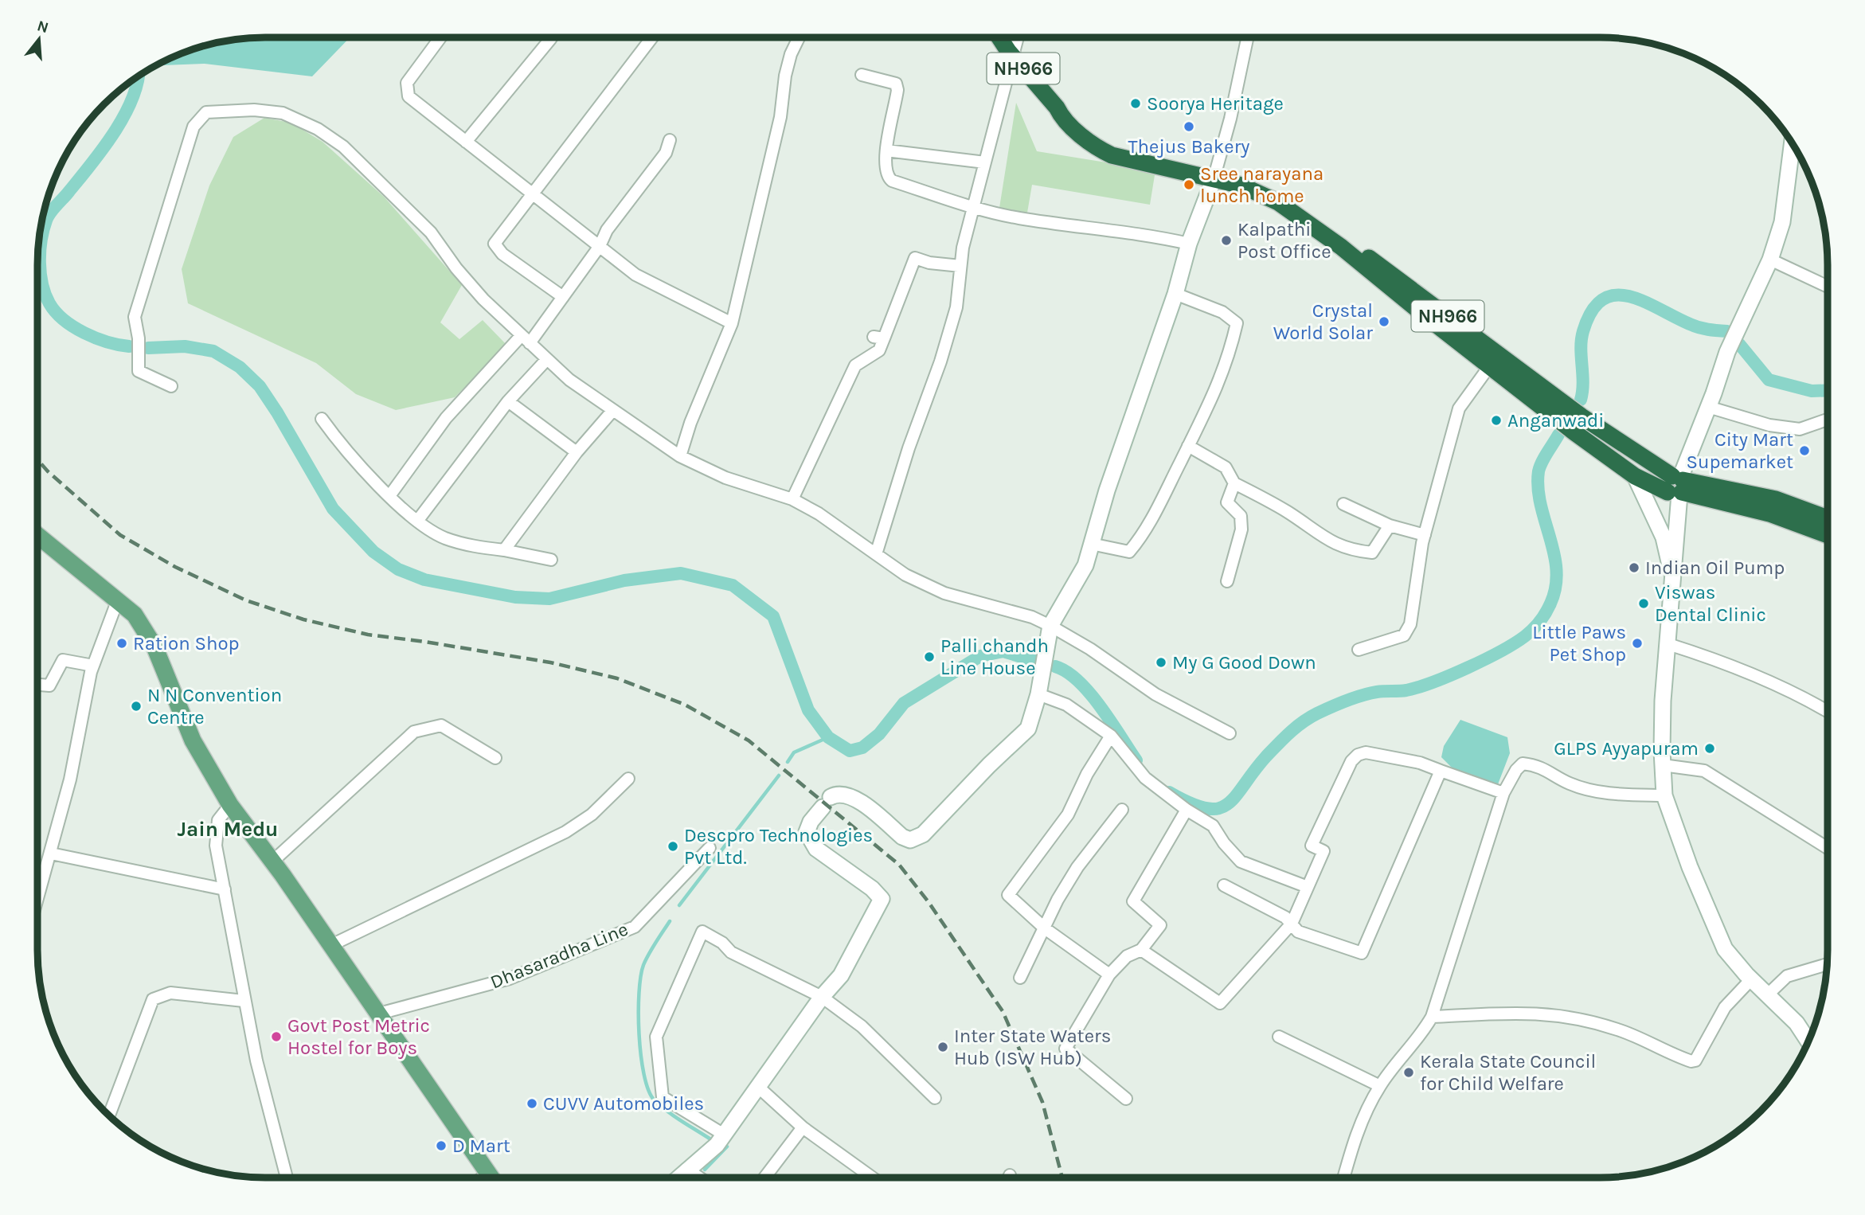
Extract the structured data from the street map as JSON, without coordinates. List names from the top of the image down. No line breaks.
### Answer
{"streets":{"highway":["NH966"],"street":["Dhasaradha Line"]},"districts":["Jain Medu"],"places":["Soorya Heritage","Thejus Bakery","Sree narayana lunch home","Kalpathi Post Office","Crystal World Solar","Anganwadi","City Mart Supemarket","Indian Oil Pump","Viswas Dental Clinic","Ration Shop","Little Paws Pet Shop","Palli chandh Line House","My G Good Down","N N Convention Centre","GLPS Ayyapuram","Descpro Technologies Pvt Ltd.","Govt Post Metric Hostel for Boys","Inter State Waters Hub (ISW Hub)","Kerala State Council for Child Welfare","CUVV Automobiles","D Mart"],"north":"top"}
